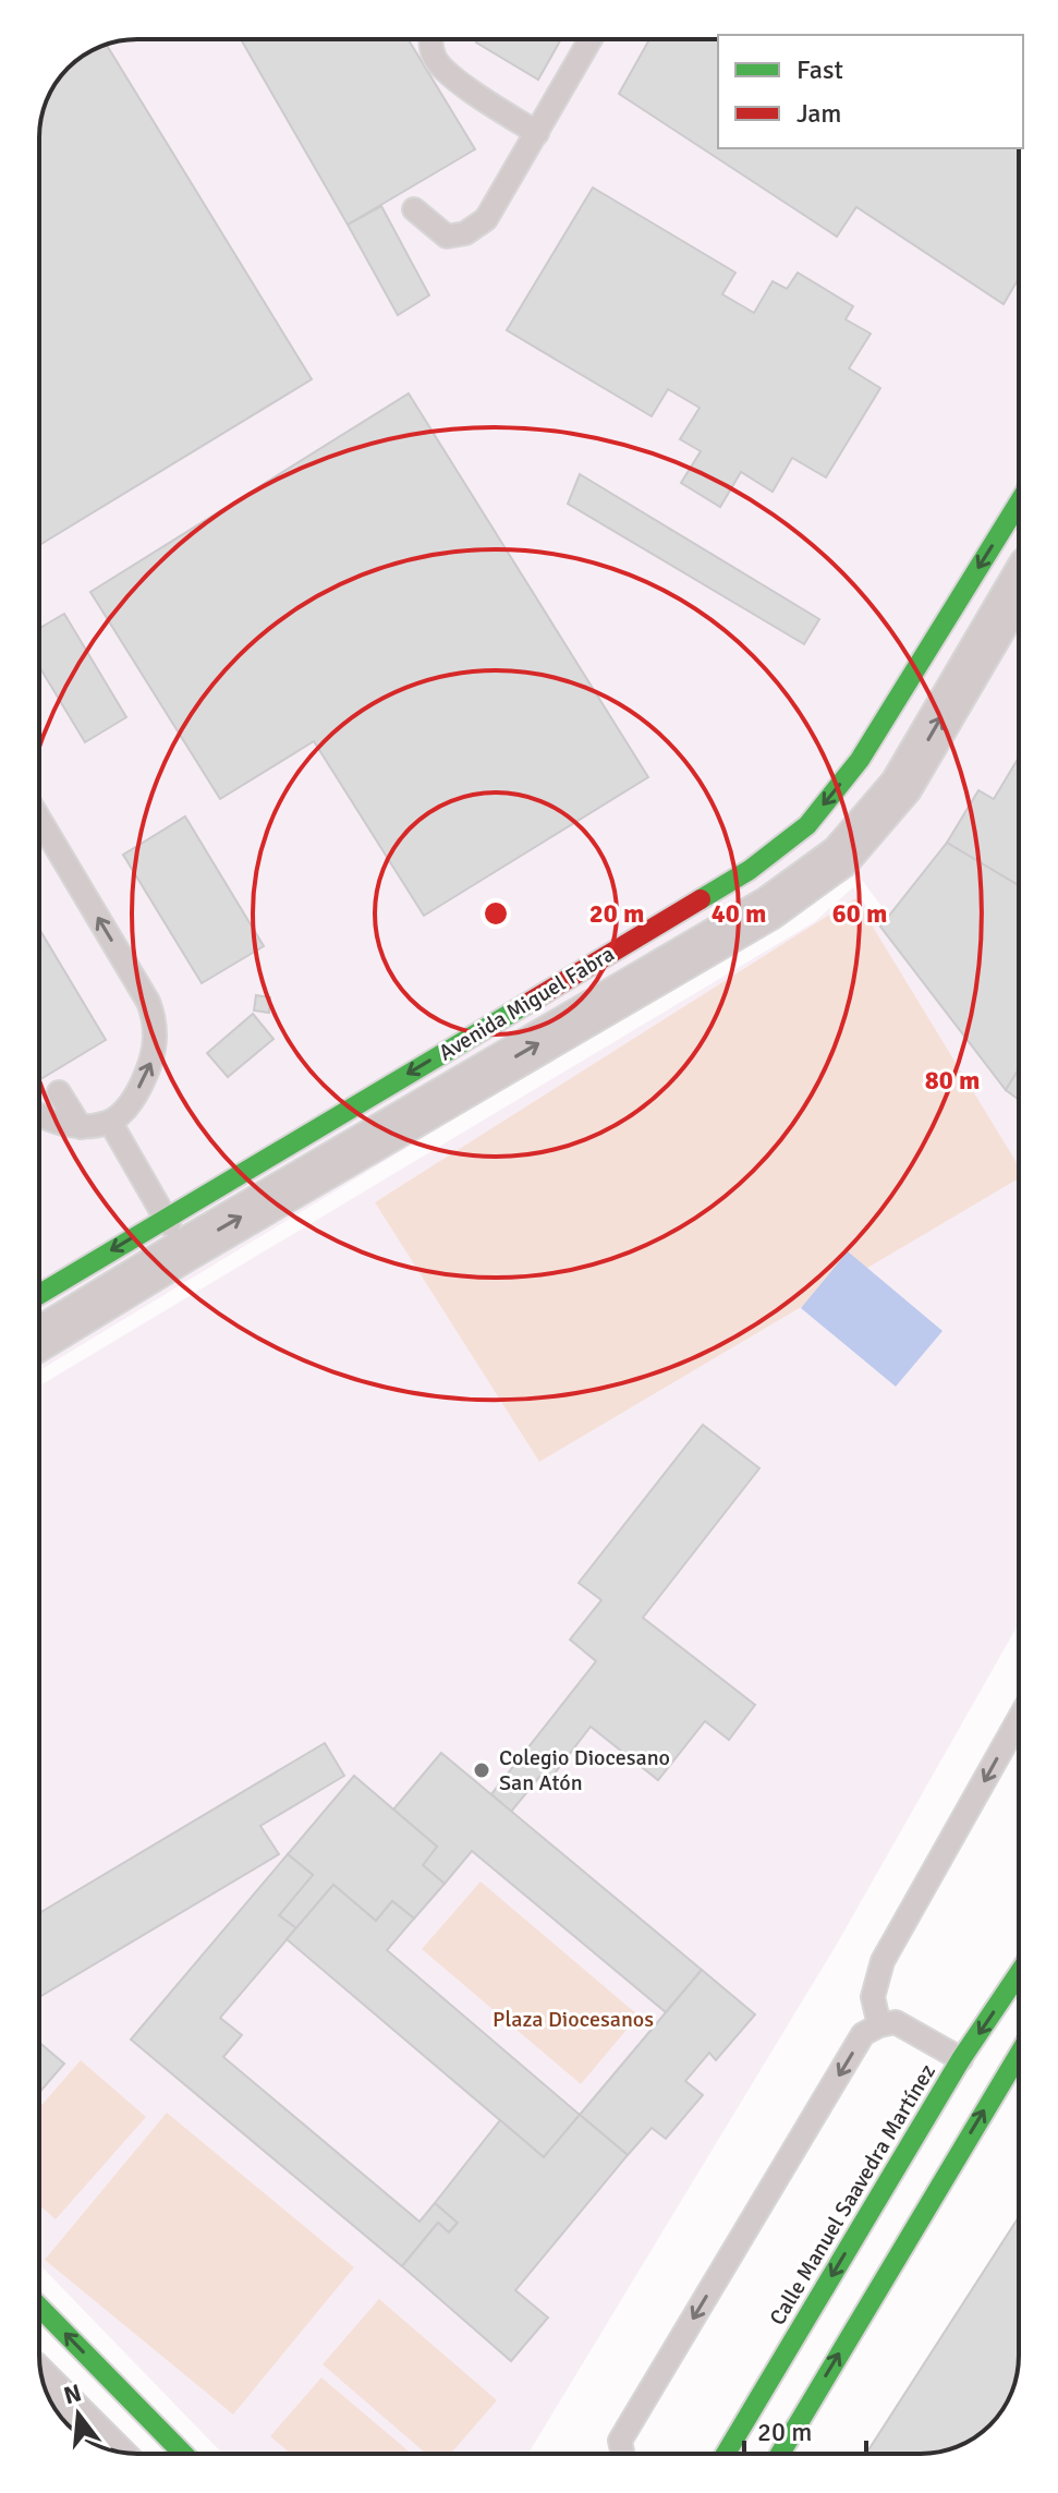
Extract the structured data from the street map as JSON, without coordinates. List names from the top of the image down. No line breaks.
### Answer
{"streets":{"street":["Avenida Miguel Fabra","Calle Manuel Saavedra Martínez"]},"parks":["Plaza Diocesanos"],"places":["Colegio Diocesano San Atón"],"legend":["Fast","Jam"],"scale_bar":"20 m","north":"top","rings":["20 m","40 m","60 m","80 m"]}
